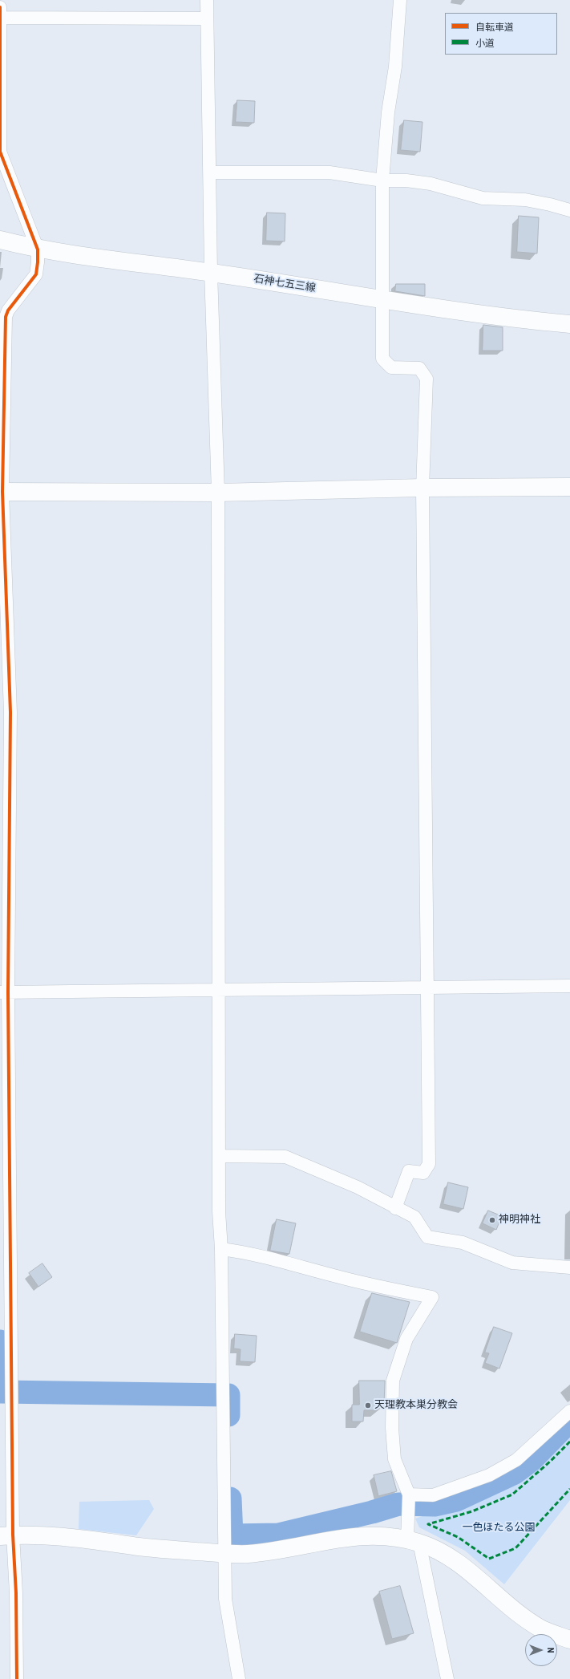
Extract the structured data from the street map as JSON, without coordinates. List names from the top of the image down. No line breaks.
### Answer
{"streets":{"street":["石神七五三線"]},"parks":["一色ほたる公園"],"places":["神明神社","天理教本巣分教会"],"legend":["自転車道","小道"],"north":"right"}
